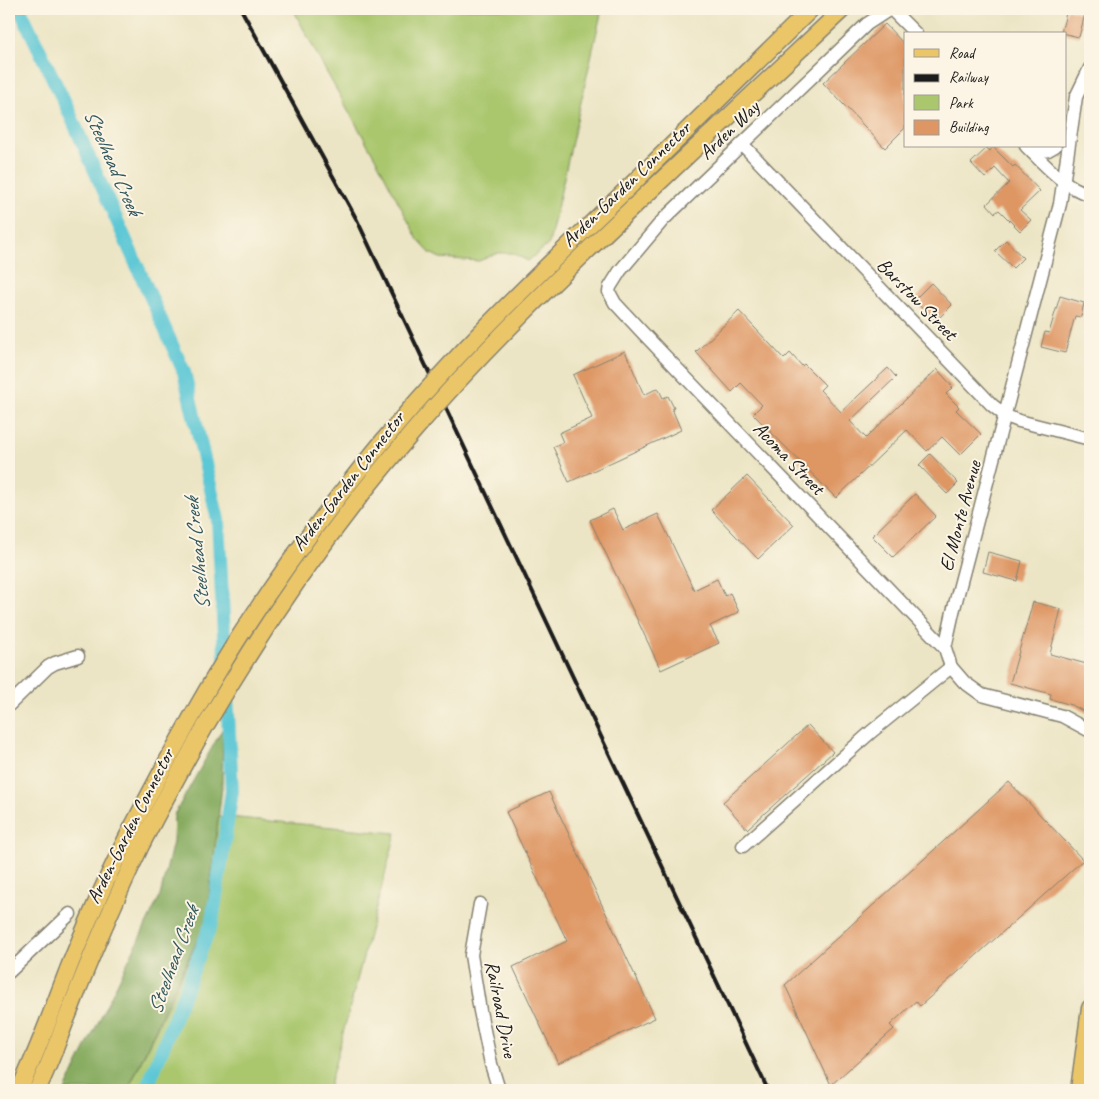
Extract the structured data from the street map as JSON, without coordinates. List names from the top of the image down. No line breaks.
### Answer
{"streets":{"main road":["Arden-Garden Connector"],"street":["Arden Way","Barstow Street","Acoma Street","El Monte Avenue","Railroad Drive"]},"crossings":[["Arden Way","Barstow Street"],["Arden Way","Acoma Street"],["Barstow Street","El Monte Avenue"],["Acoma Street","El Monte Avenue"]],"water":["Steelhead Creek"],"legend":["Road","Railway","Park","Building"]}
